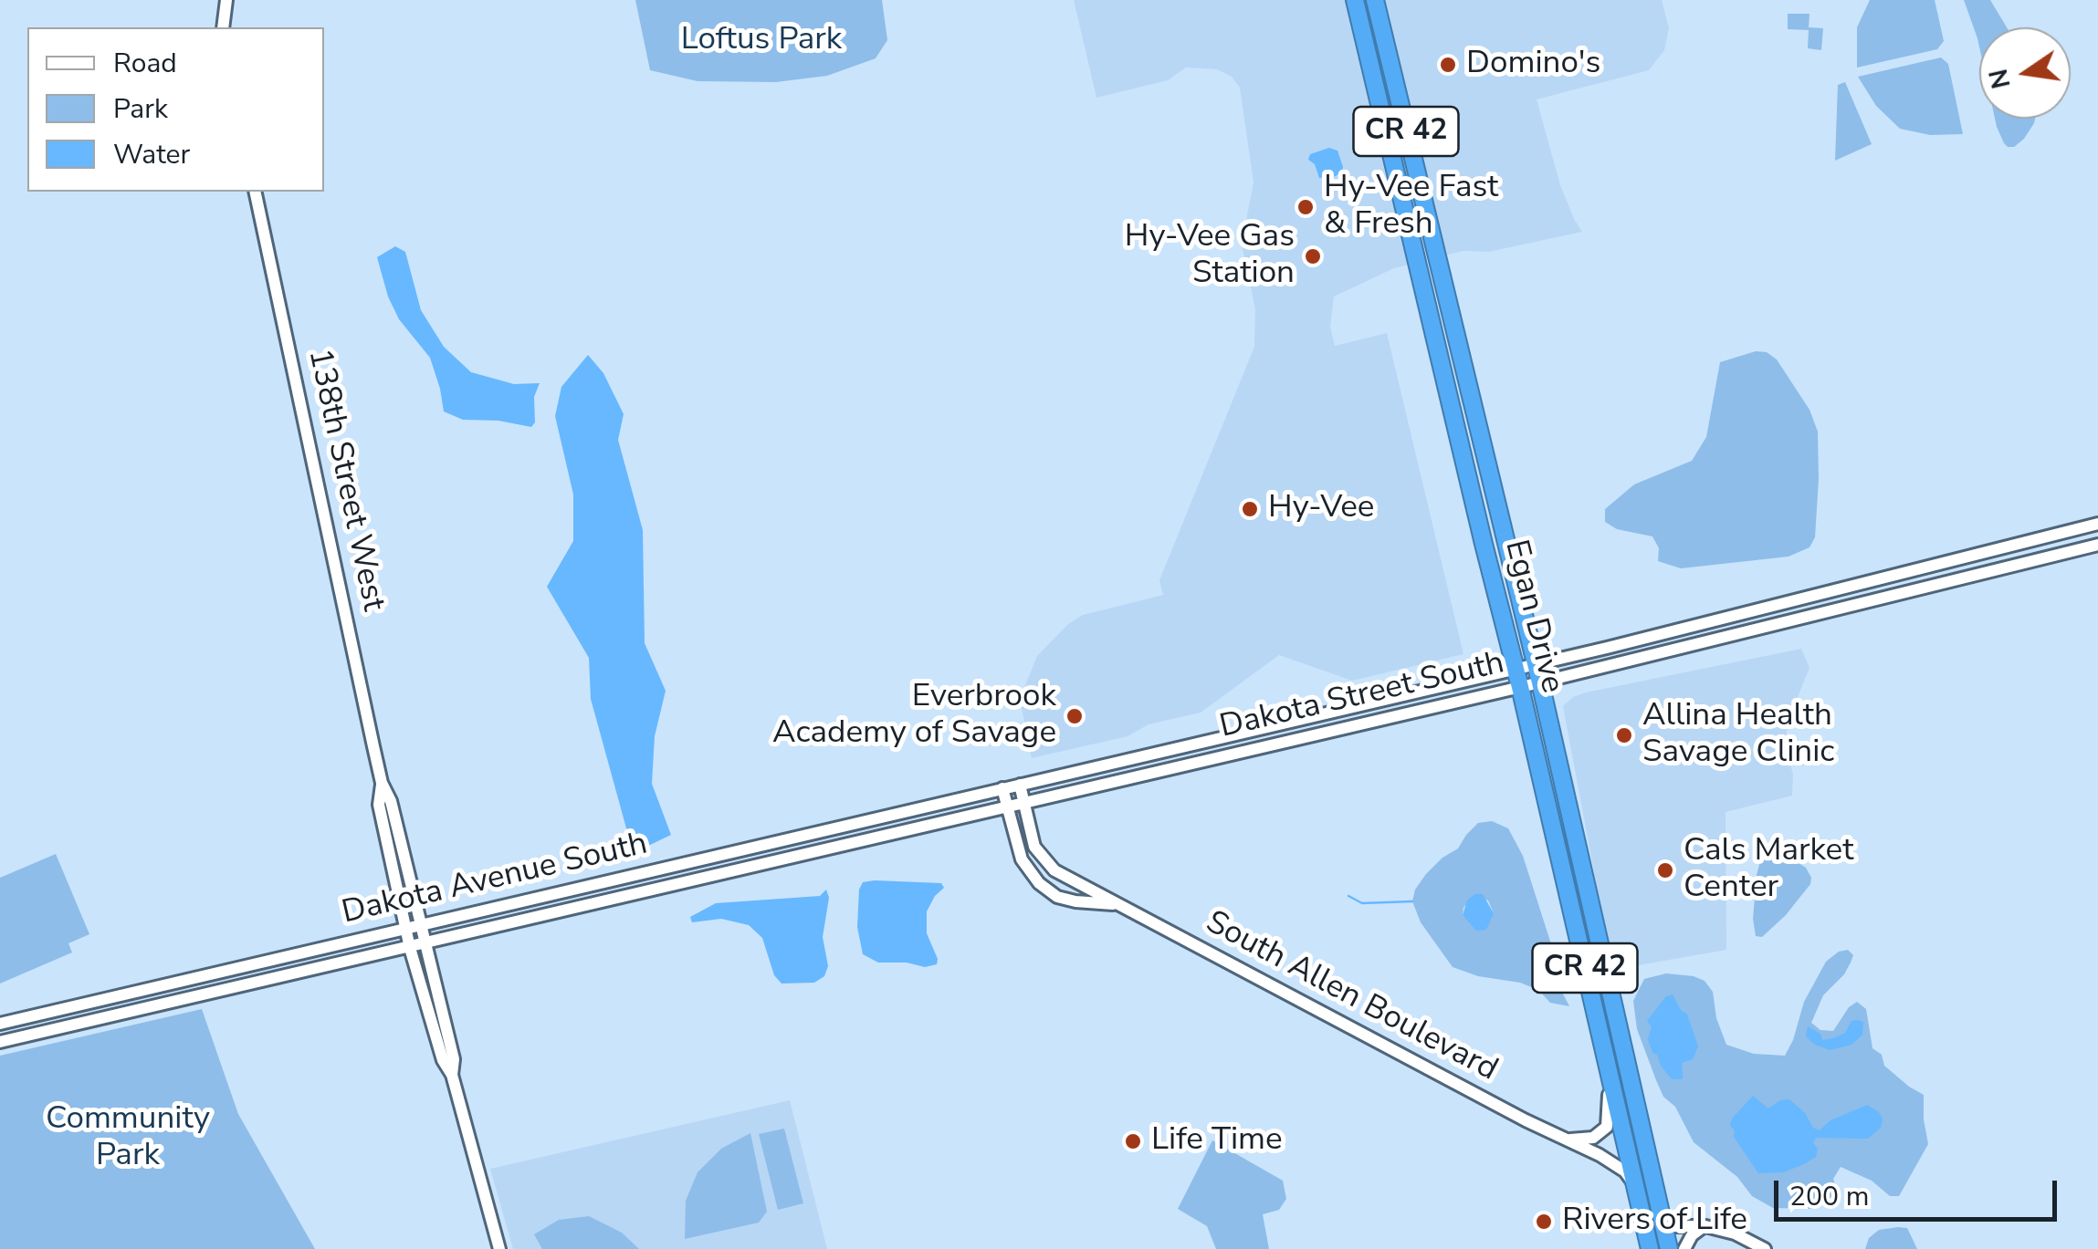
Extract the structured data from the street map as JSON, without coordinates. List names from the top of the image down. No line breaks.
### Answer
{"streets":{"highway":["CR 42","Egan Drive"],"main road":["138th Street West","Dakota Street South","Dakota Avenue South","South Allen Boulevard"]},"crossings":[["Egan Drive","Dakota Street South"],["Egan Drive","South Allen Boulevard"],["Dakota Street South","Dakota Avenue South"],["Dakota Street South","South Allen Boulevard"],["Dakota Avenue South","South Allen Boulevard"]],"parks":["Loftus Park","Community Park"],"places":["Domino's","Hy-Vee Fast & Fresh","Hy-Vee Gas Station","Hy-Vee","Everbrook Academy of Savage","Allina Health Savage Clinic","Cals Market Center","Life Time","Rivers of Life"],"legend":["Road","Park","Water"],"scale_bar":"200 m","north":"left"}
